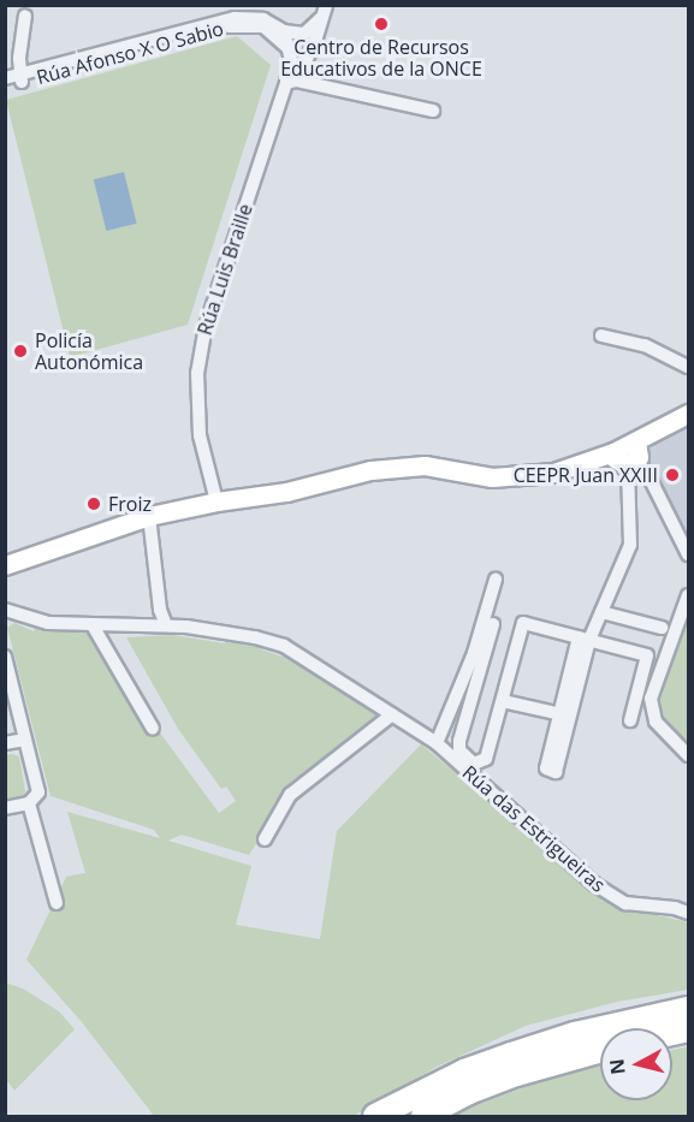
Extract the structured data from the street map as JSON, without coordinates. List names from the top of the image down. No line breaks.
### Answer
{"streets":{"street":["Rúa Afonso X O Sabio","Rúa Luis Braille","Rúa das Estrigueiras"]},"places":["Centro de Recursos Educativos de la ONCE","Policía Autonómica","CEEPR Juan XXIII","Froiz"],"north":"left"}
